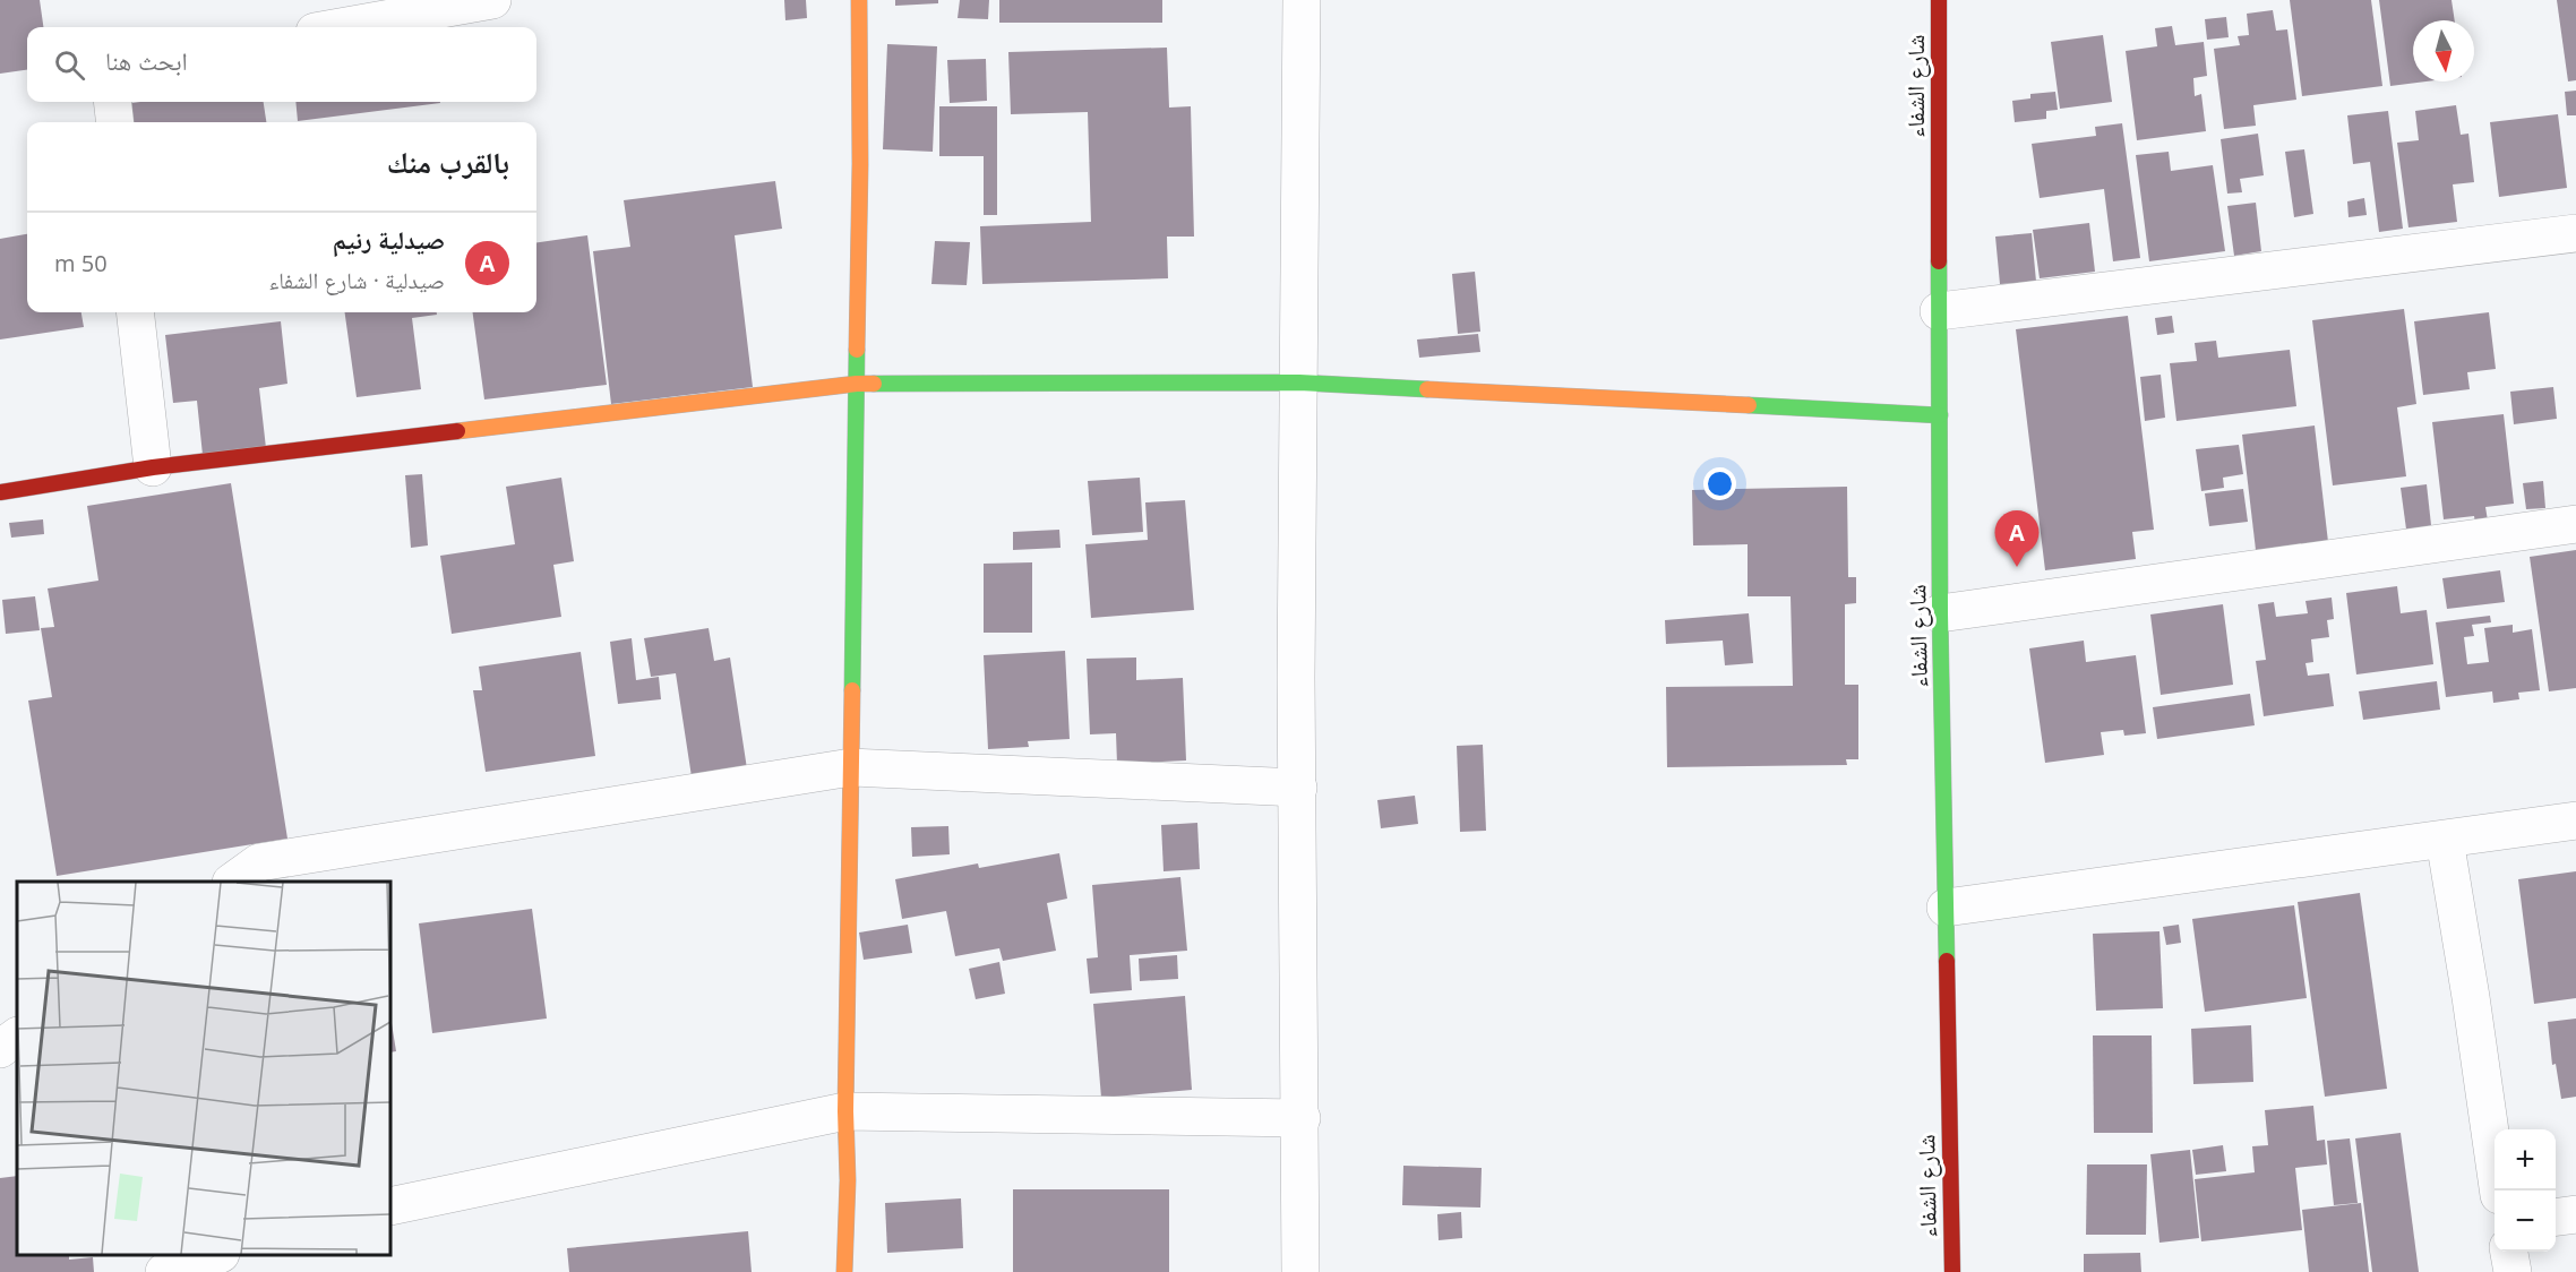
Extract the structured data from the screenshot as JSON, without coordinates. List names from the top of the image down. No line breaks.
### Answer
{"streets":{"street":["شارع الشفاء"]},"north":"bottom","page":{"search":"ابحث هنا","heading":"بالقرب منك","list":[{"mark":"A","name":"صيدلية رنيم","note":"صيدلية · شارع الشفاء","value":"50 m"}],"pins":"A","map_buttons":["+","−"]}}
